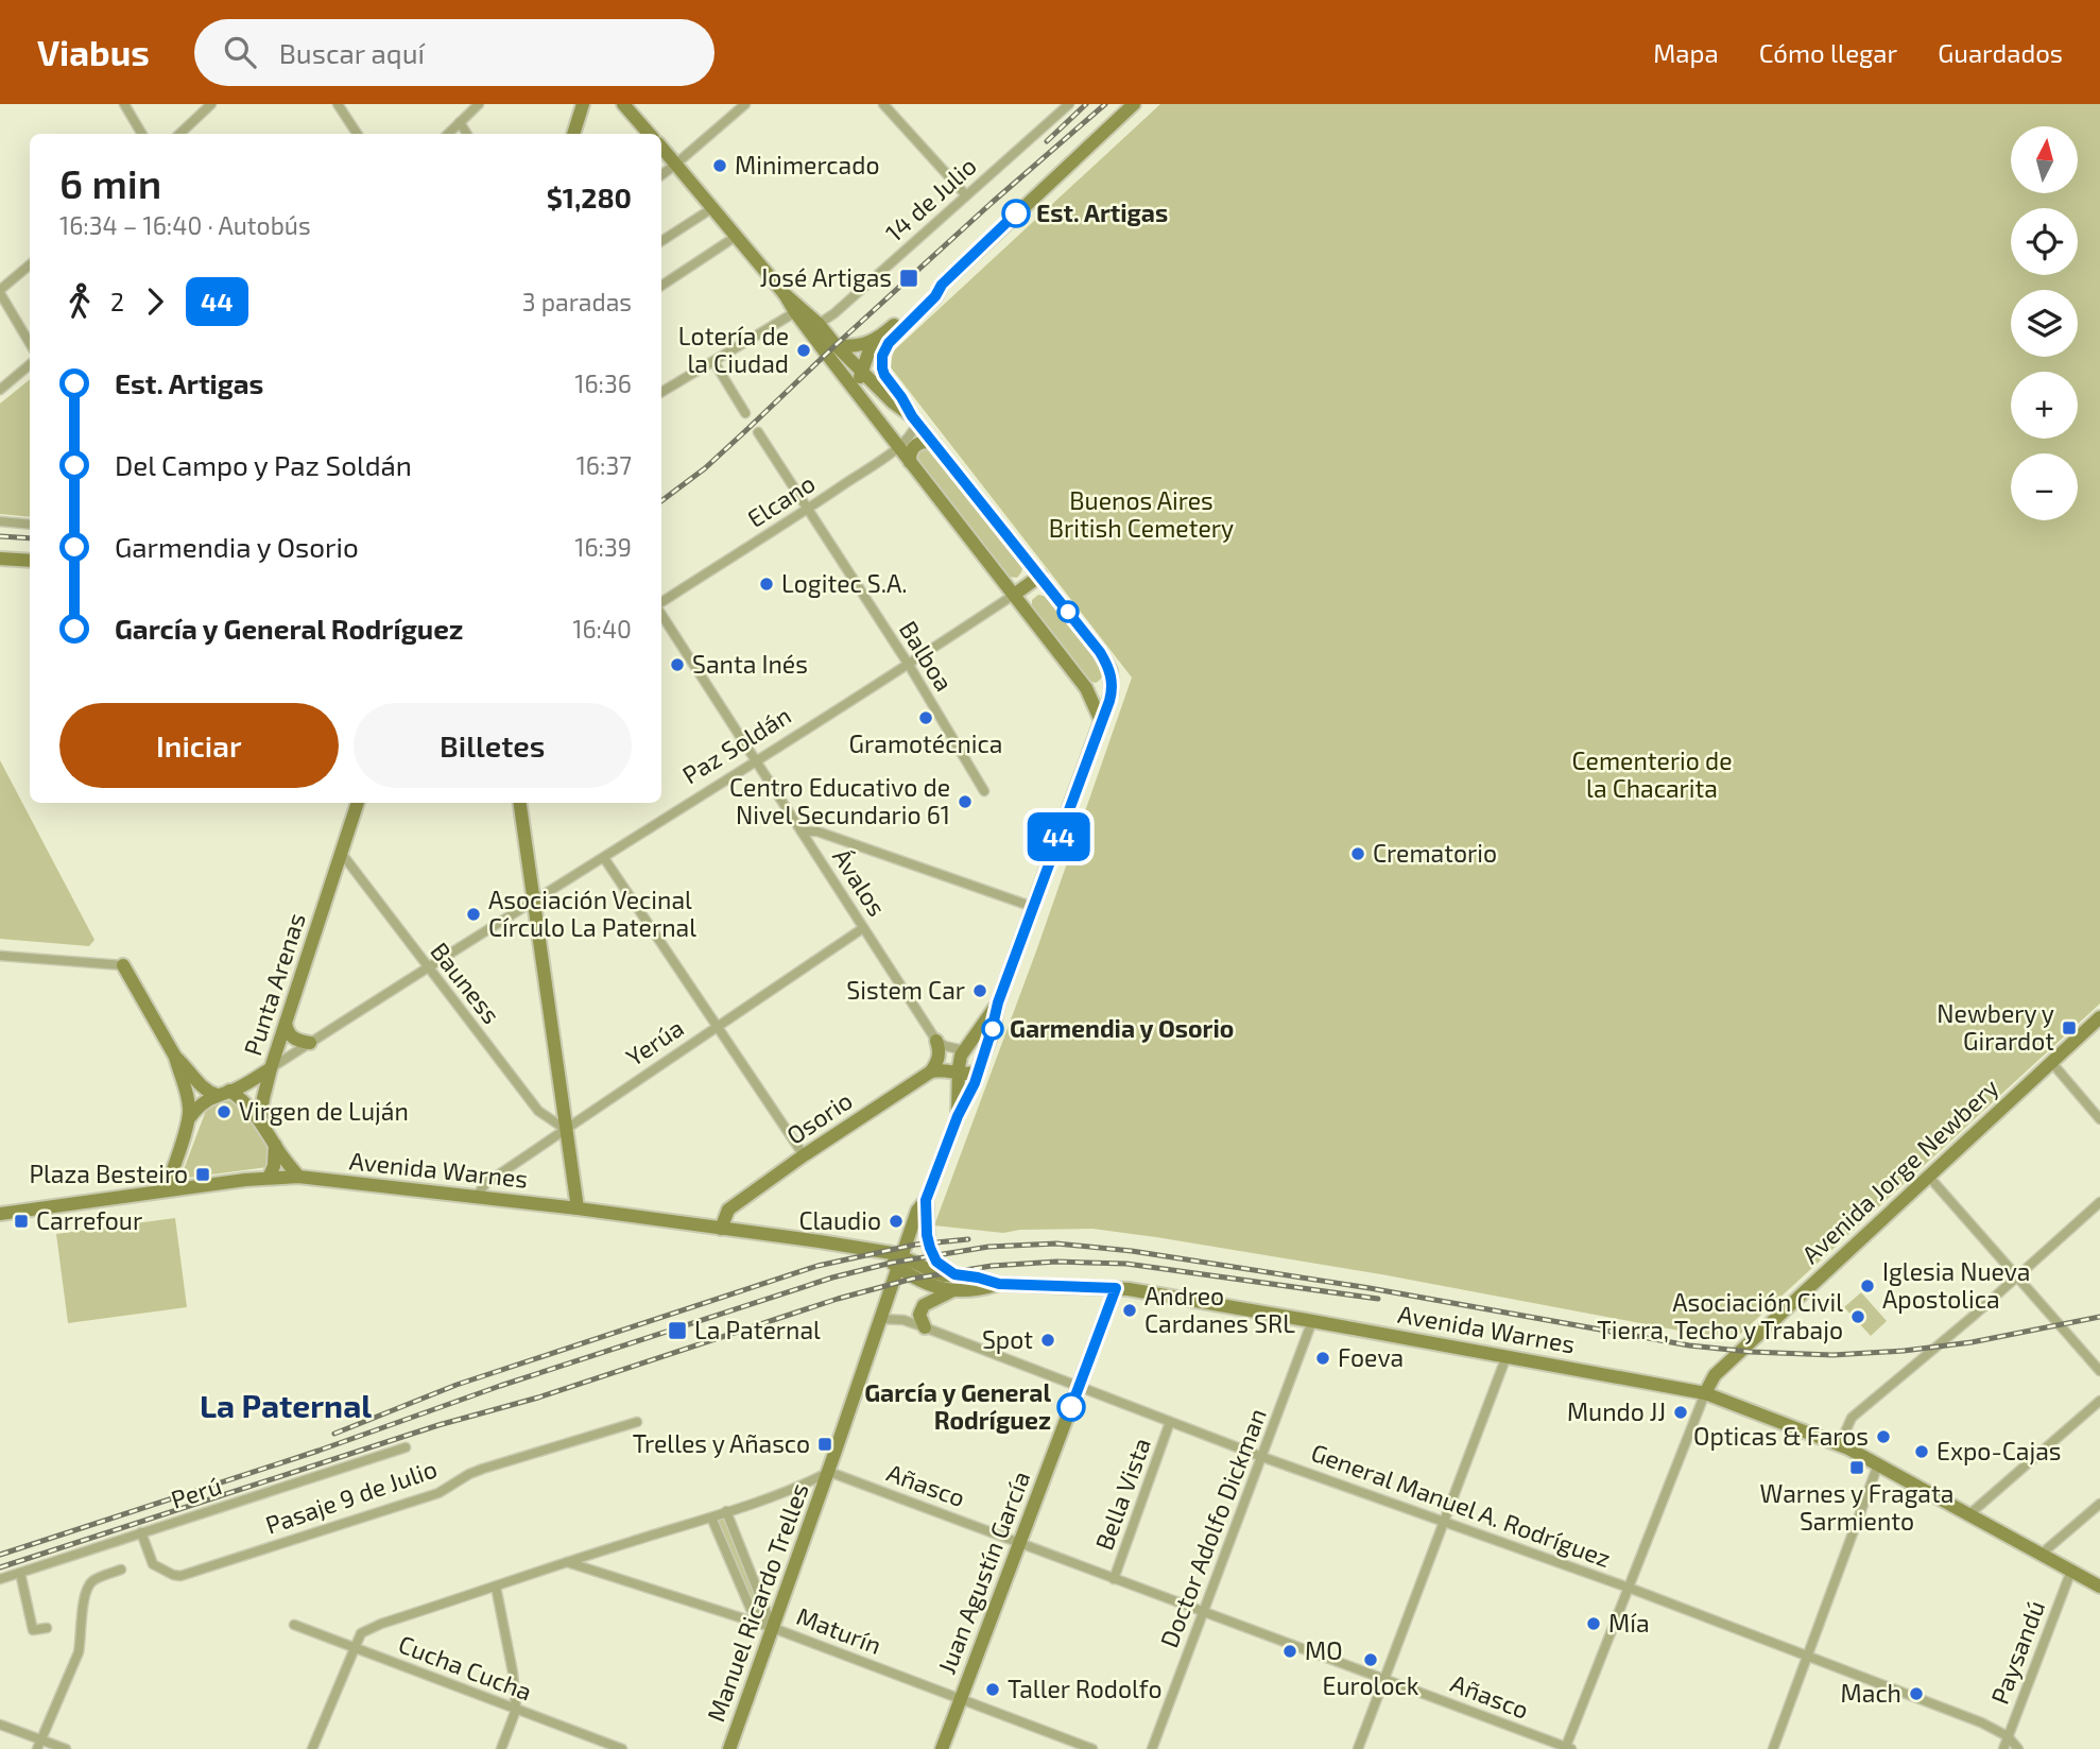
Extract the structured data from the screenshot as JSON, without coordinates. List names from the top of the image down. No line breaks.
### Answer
{"streets":{"main road":["Paz Soldán","Punta Arenas","Osorio","Avenida Warnes","Avenida Jorge Newbery","Juan Agustín García","Manuel Ricardo Trelles"],"street":["14 de Julio","Elcano","Balboa","Ávalos","Bauness","Yerúa","Añasco","Perú","Bella Vista","Pasaje 9 de Julio","General Manuel A. Rodríguez","Doctor Adolfo Dickman","Maturín","Paysandú","Cucha Cucha"]},"crossings":[["Elcano","Balboa"],["Balboa","Paz Soldán"],["Paz Soldán","Ávalos"],["Paz Soldán","Bauness"],["Paz Soldán","Punta Arenas"],["Ávalos","Yerúa"],["Bauness","Punta Arenas"],["Bauness","Yerúa"],["Yerúa","Avenida Warnes"],["Osorio","Avenida Warnes"],["Avenida Warnes","Avenida Jorge Newbery"],["Avenida Warnes","Doctor Adolfo Dickman"],["Avenida Warnes","Juan Agustín García"],["Avenida Warnes","Manuel Ricardo Trelles"],["Avenida Warnes","Paysandú"],["Añasco","Bella Vista"],["Añasco","Doctor Adolfo Dickman"],["Añasco","Juan Agustín García"],["Añasco","Manuel Ricardo Trelles"],["Perú","Pasaje 9 de Julio"],["Bella Vista","General Manuel A. Rodríguez"],["General Manuel A. Rodríguez","Doctor Adolfo Dickman"],["General Manuel A. Rodríguez","Juan Agustín García"],["General Manuel A. Rodríguez","Manuel Ricardo Trelles"],["General Manuel A. Rodríguez","Paysandú"],["Juan Agustín García","Maturín"],["Manuel Ricardo Trelles","Maturín"]],"districts":["La Paternal"],"parks":["Buenos Aires British Cemetery","Cementerio de la Chacarita"],"places":{"other":["Minimercado","Est. Artigas","Lotería de la Ciudad","Logitec S.A.","Santa Inés","Gramotécnica","Centro Educativo de Nivel Secundario 61","Crematorio","Asociación Vecinal Círculo La Paternal","Sistem Car","Garmendia y Osorio","Virgen de Luján","Claudio","Iglesia Nueva Apostolica","Andreo Cardanes SRL","Asociación Civil Tierra, Techo y Trabajo","Spot","Foeva","García y General Rodríguez","Mundo JJ","Opticas & Faros","Expo-Cajas","Mía","MO","Eurolock","Taller Rodolfo","Mach"],"transit":["José Artigas","Newbery y Girardot","Plaza Besteiro","Carrefour","La Paternal","Trelles y Añasco","Warnes y Fragata Sarmiento"]},"lines":["bus line 44"],"north":"top","page":{"header":"Viabus","search":"Buscar aquí","nav":["Mapa","Cómo llegar","Guardados"],"on_map":"44","map_buttons":["+","−"],"heading":["6 min","16:34 – 16:40 · Autobús","$1,280"],"legs":["2","44","3 paradas"],"list":[{"name":"Est. Artigas","value":"16:36"},{"name":"Del Campo y Paz Soldán","value":"16:37"},{"name":"Garmendia y Osorio","value":"16:39"},{"name":"García y General Rodríguez","value":"16:40"}],"buttons":["Iniciar","Billetes"]}}
